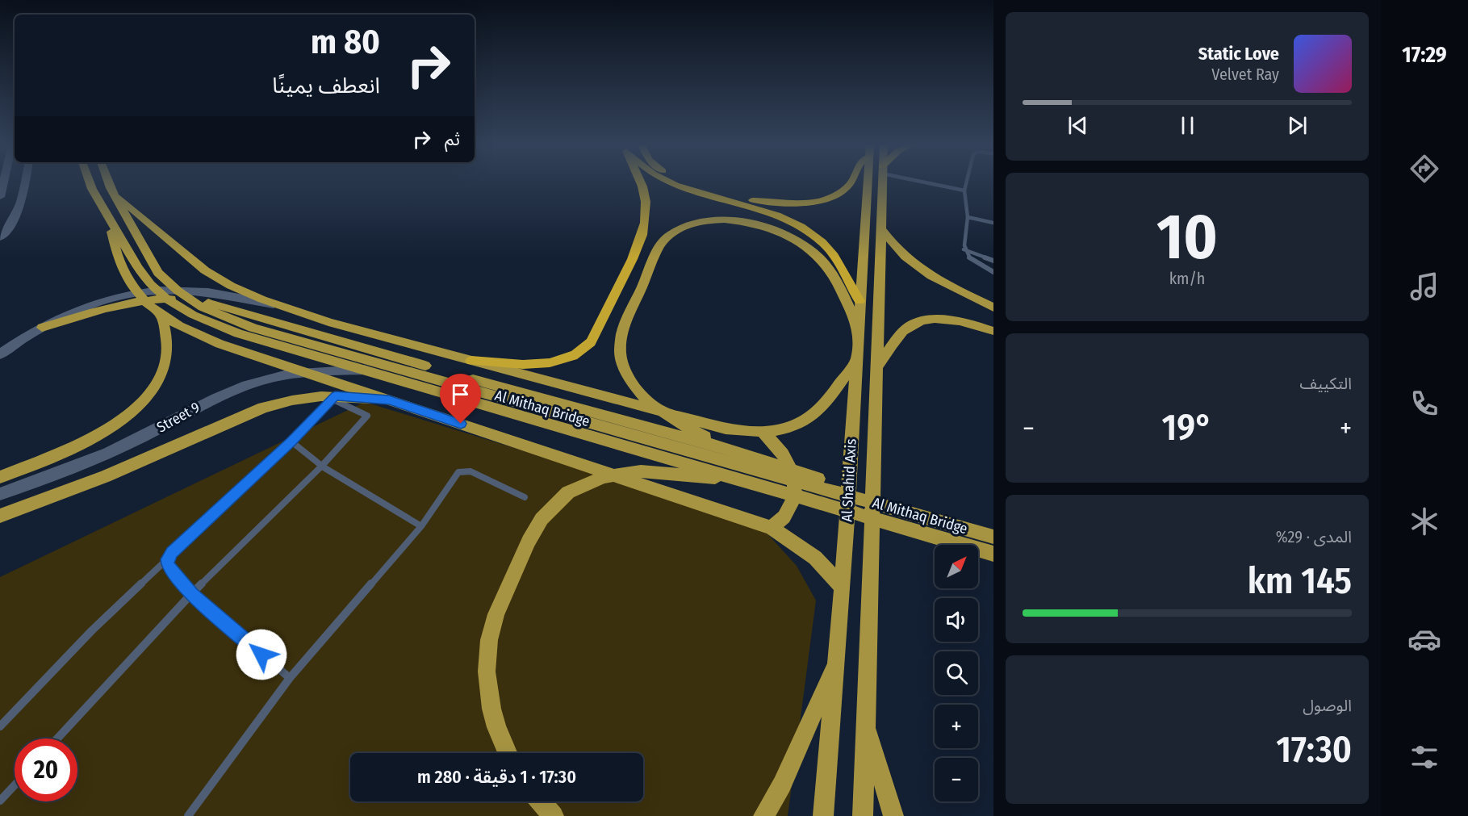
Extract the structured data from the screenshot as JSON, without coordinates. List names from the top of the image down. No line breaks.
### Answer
{"streets":{"main road":["Al Mithaq Bridge","Street 9","Al Shahid Axis"]},"crossings":[["Al Mithaq Bridge","Street 9"]],"north":"top right","page":{"tabs":"17:29","turn":["80 m","انعطف يمينًا"],"song":["Static Love","Velvet Ray"],"then":"ثم","tile":[["10","km/h"],"التكييف",["المدى · 29%","145 km"],["الوصول","17:30"]],"heat":["−","19°","+"],"map_buttons":["+","−"],"limit":"20","trip":"17:30 · 1 دقيقة · 280 m"}}
